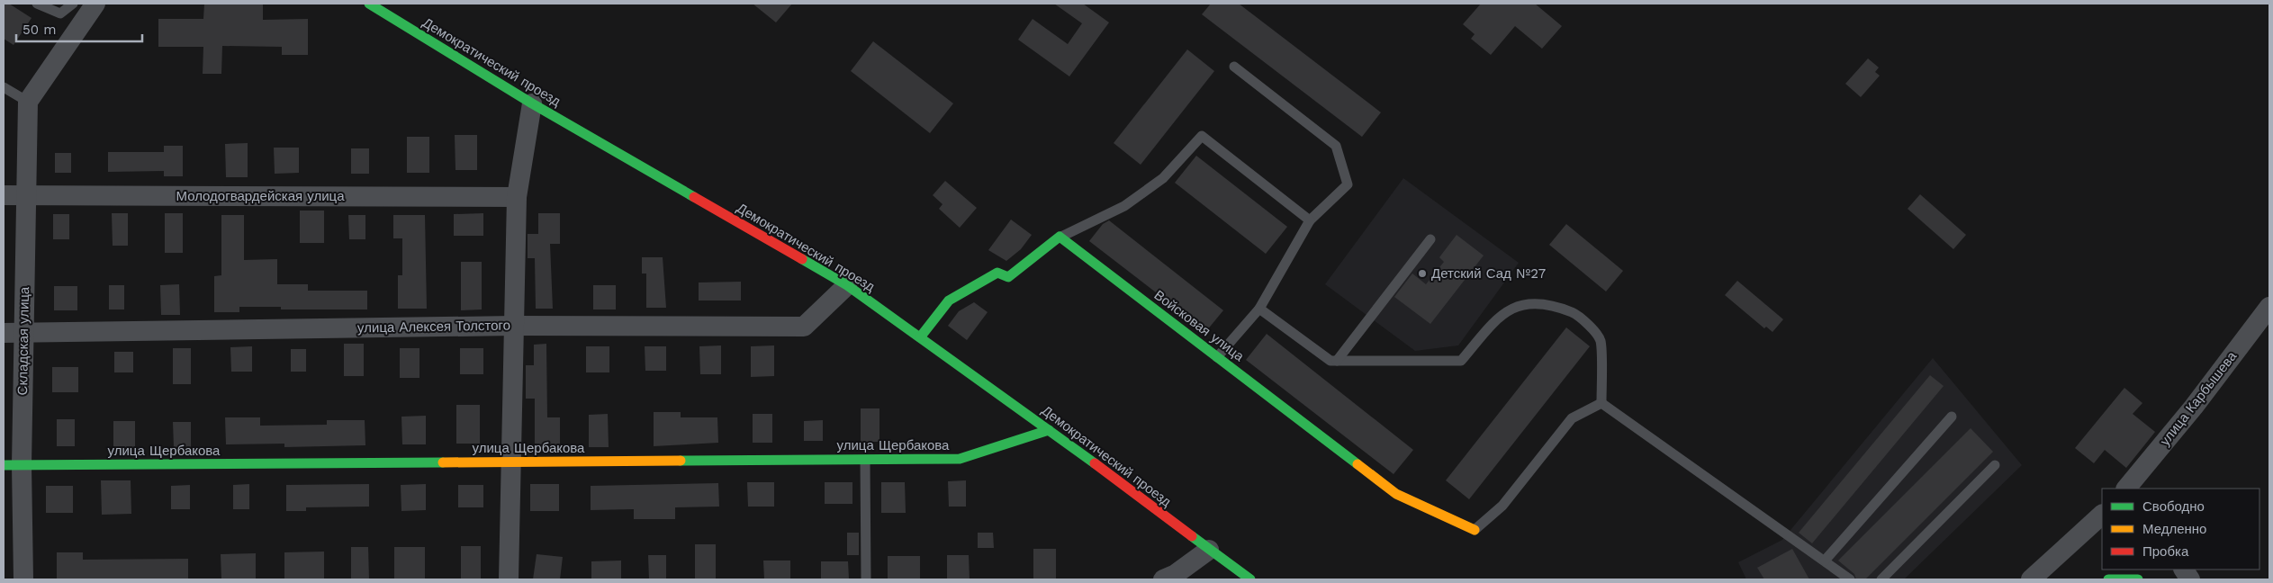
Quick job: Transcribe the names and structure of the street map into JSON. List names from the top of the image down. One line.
{"streets":{"street":["Демократический проезд","Молодогвардейская улица","Войсковая улица","улица Алексея Толстого","Складская улица","улица Карбышева","улица Щербакова"]},"crossings":[["Демократический проезд","улица Алексея Толстого"],["Демократический проезд","улица Щербакова"],["Молодогвардейская улица","Складская улица"],["улица Алексея Толстого","Складская улица"],["Складская улица","улица Щербакова"]],"places":["Детский Сад №27"],"legend":["Свободно","Медленно","Пробка"],"scale_bar":"50 m"}
